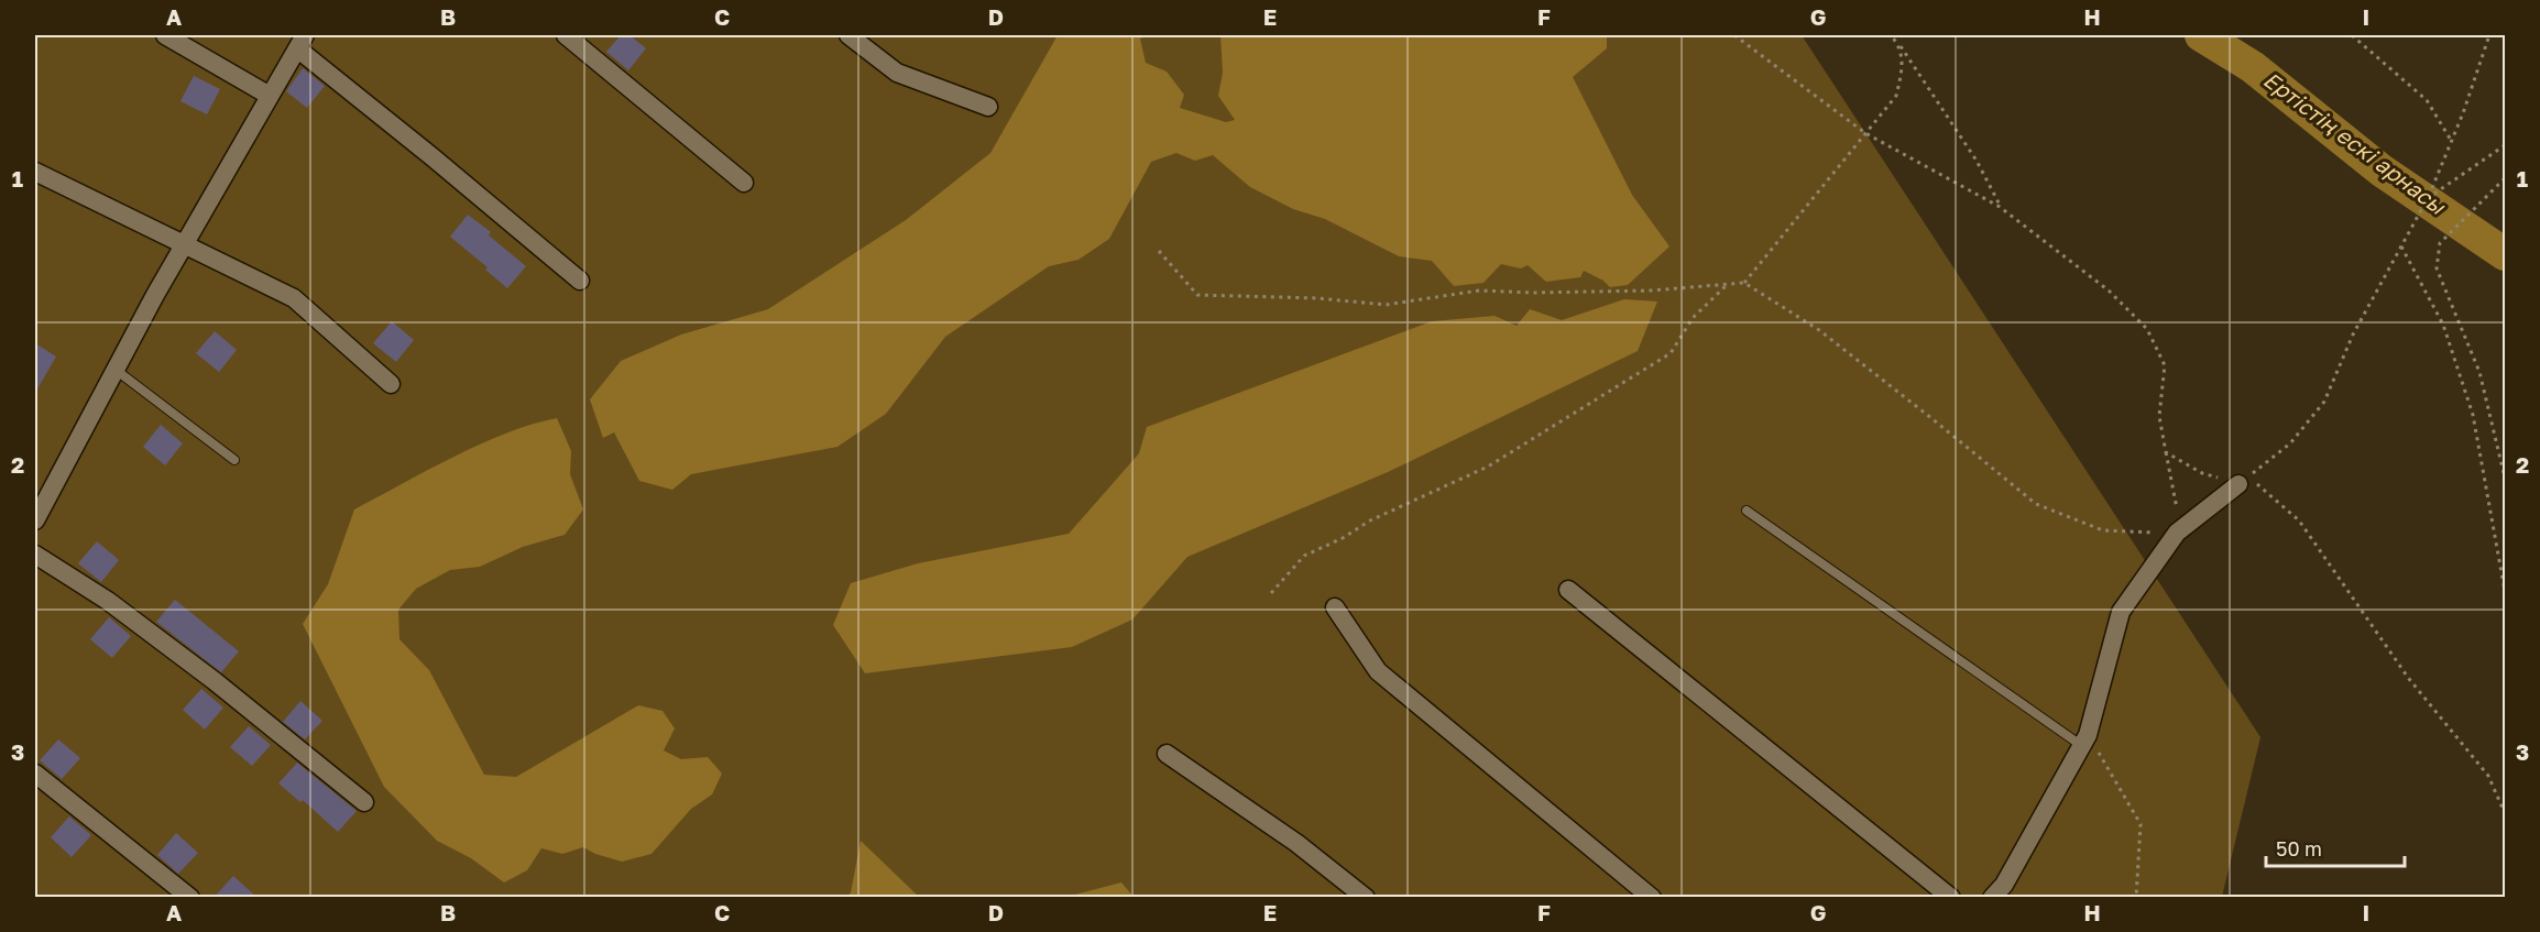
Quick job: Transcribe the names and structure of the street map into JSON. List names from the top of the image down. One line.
{"water":["Ертістің ескі арнасы"],"scale_bar":"50 m","grid":{"columns":["A","B","C","D","E","F","G","H","I"],"rows":["1","2","3"]}}
